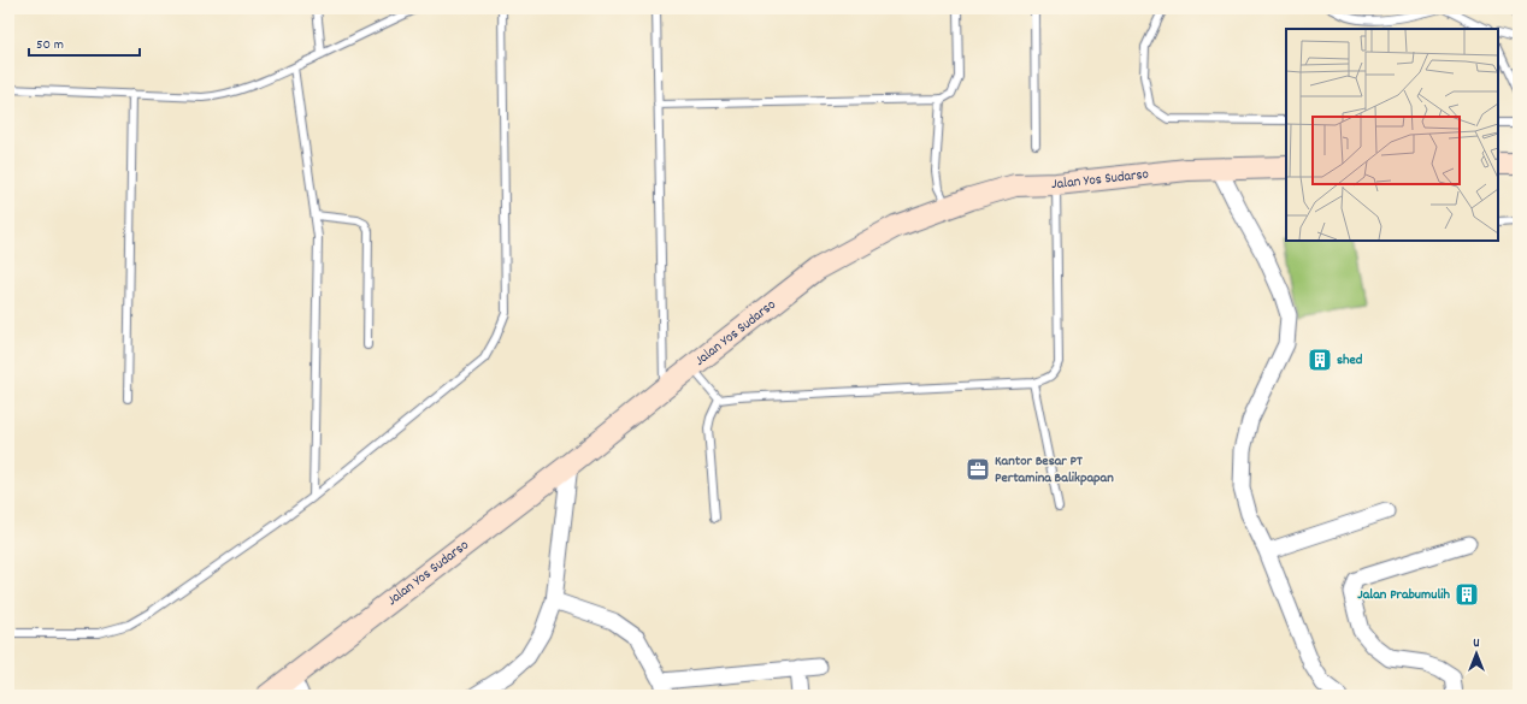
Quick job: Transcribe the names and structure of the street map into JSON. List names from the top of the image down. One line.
{"streets":{"main road":["Jalan Yos Sudarso"]},"places":{"building":["shed","Jalan Prabumulih"],"office":["Kantor Besar PT Pertamina Balikpapan"]},"scale_bar":"50 m","north":"top"}
